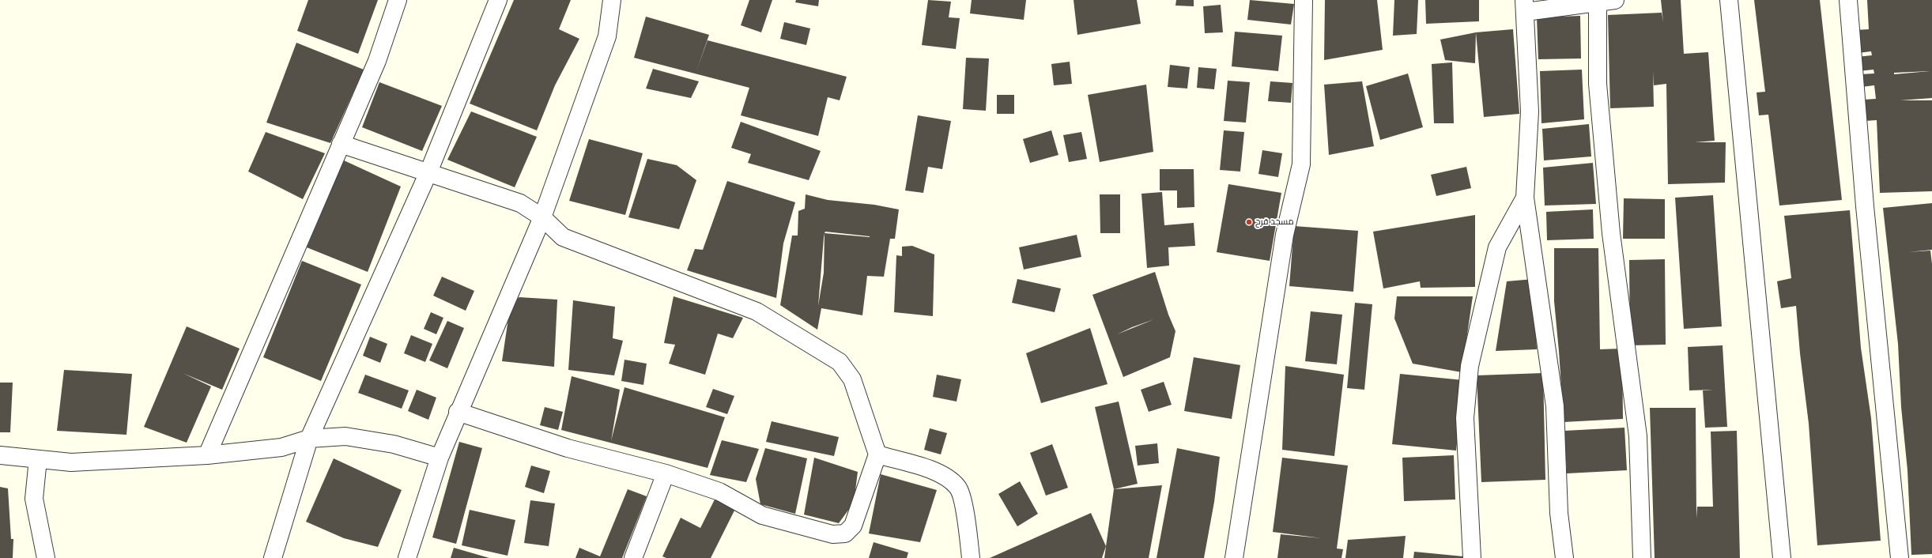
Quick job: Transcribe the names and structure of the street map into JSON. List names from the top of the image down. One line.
{"places":["مسجد فرح"]}
